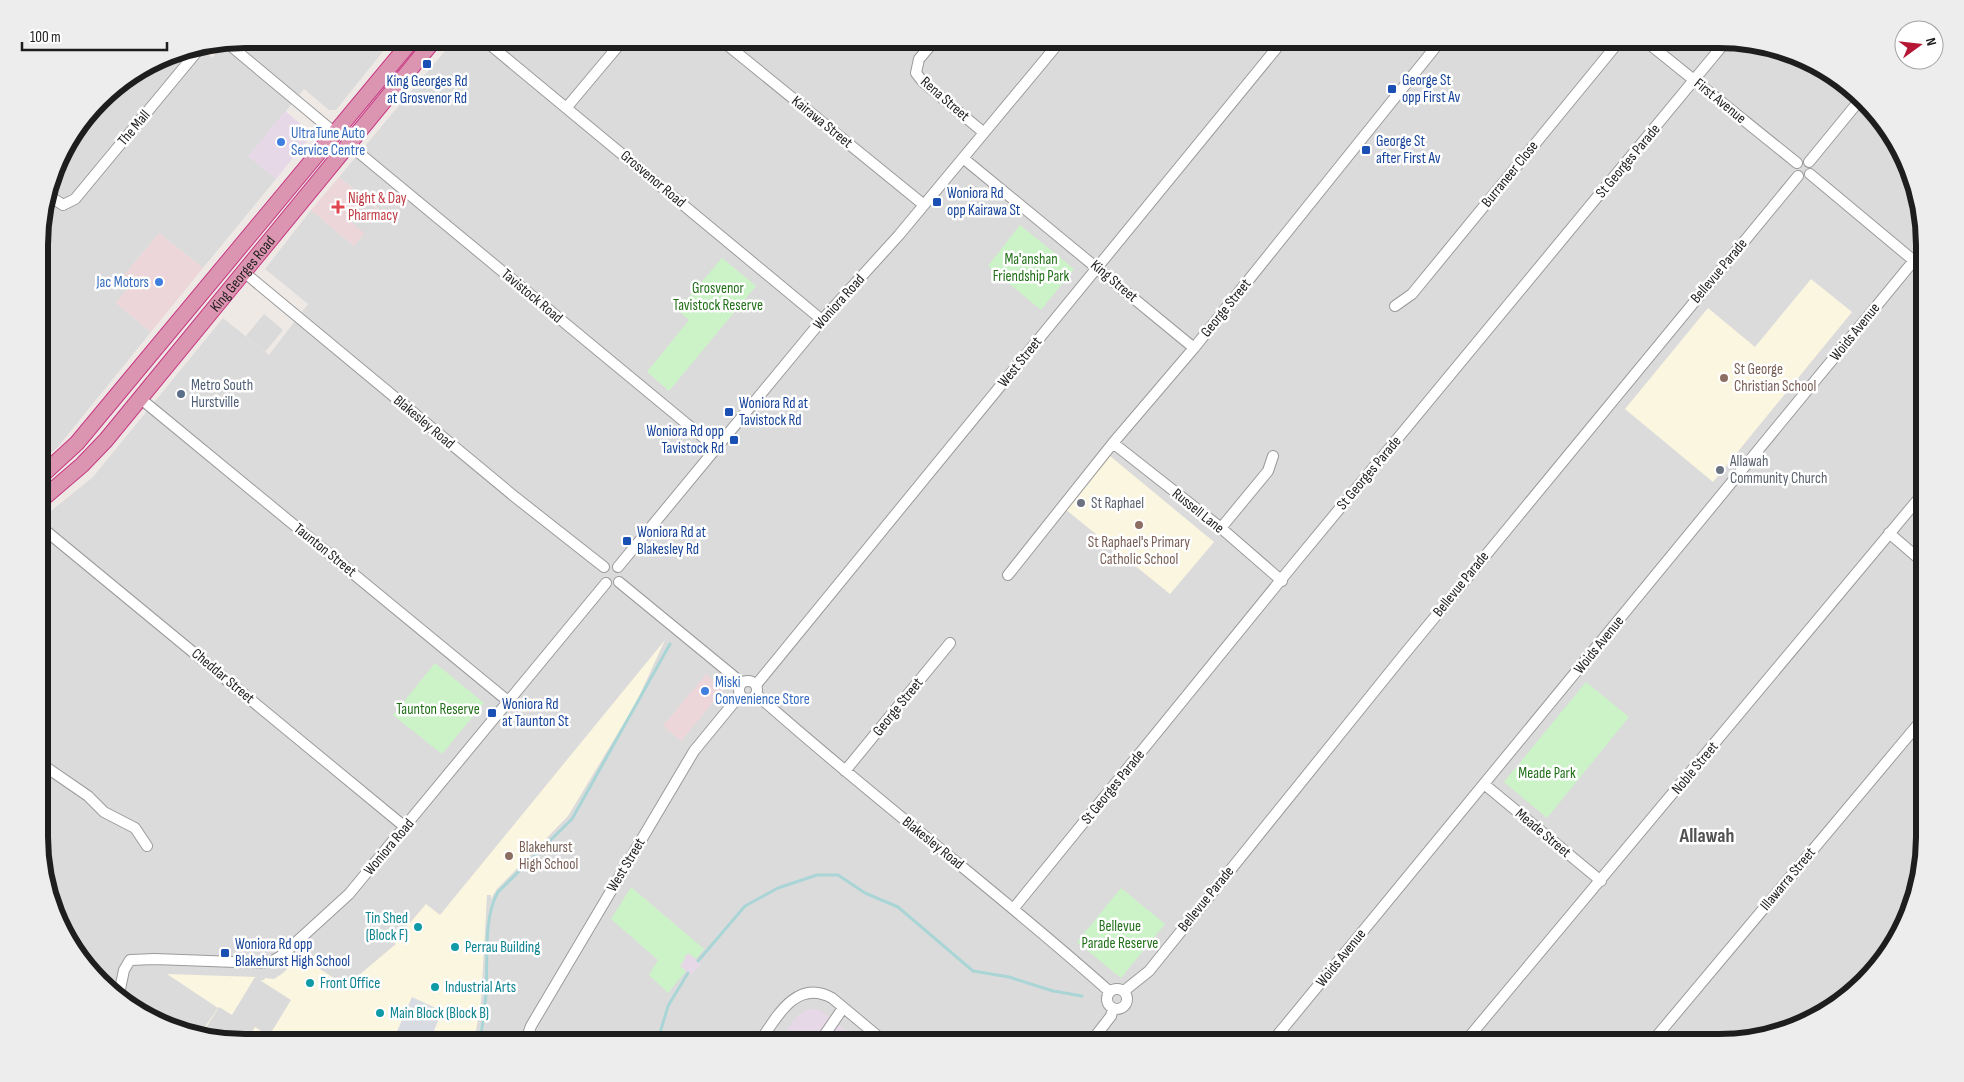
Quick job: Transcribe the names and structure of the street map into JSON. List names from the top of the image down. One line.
{"streets":{"highway":["King Georges Road"],"street":["Rena Street","First Avenue","Kairawa Street","The Mall","St Georges Parade","Burraneer Close","Grosvenor Road","Bellevue Parade","King Street","Tavistock Road","Woniora Road","George Street","Woids Avenue","West Street","Blakesley Road","Russell Lane","Taunton Street","Cheddar Street","Noble Street","Meade Street","Illawarra Street"]},"crossings":[["Rena Street","Woniora Road"],["First Avenue","St Georges Parade"],["First Avenue","Bellevue Parade"],["Kairawa Street","Woniora Road"],["St Georges Parade","Blakesley Road"],["St Georges Parade","Russell Lane"],["Grosvenor Road","Woniora Road"],["Bellevue Parade","Blakesley Road"],["King Georges Road","Tavistock Road"],["King Georges Road","Blakesley Road"],["King Georges Road","Taunton Street"],["King Street","Woniora Road"],["King Street","George Street"],["King Street","West Street"],["Tavistock Road","Woniora Road"],["Woniora Road","Blakesley Road"],["Woniora Road","Taunton Street"],["Woniora Road","Cheddar Street"],["George Street","Blakesley Road"],["George Street","Russell Lane"],["Woids Avenue","Meade Street"],["West Street","Blakesley Road"],["Noble Street","Meade Street"]],"districts":["Allawah"],"parks":["Ma'anshan Friendship Park","Grosvenor Tavistock Reserve","Taunton Reserve","Meade Park","Bellevue Parade Reserve"],"places":{"transit":["King Georges Rd at Grosvenor Rd","George St opp First Av","George St after First Av","Woniora Rd opp Kairawa St","Woniora Rd at Tavistock Rd","Woniora Rd opp Tavistock Rd","Woniora Rd at Blakesley Rd","Woniora Rd at Taunton St","Woniora Rd opp Blakehurst High School"],"other":["UltraTune Auto Service Centre","Jac Motors","St George Christian School","Metro South Hurstville","Allawah Community Church","St Raphael","St Raphael's Primary Catholic School","Miski Convenience Store","Blakehurst High School","Tin Shed (Block F)","Perrau Building","Front Office","Industrial Arts","Main Block (Block B)"],"health":["Night & Day Pharmacy"]},"scale_bar":"100 m","north":"right"}
